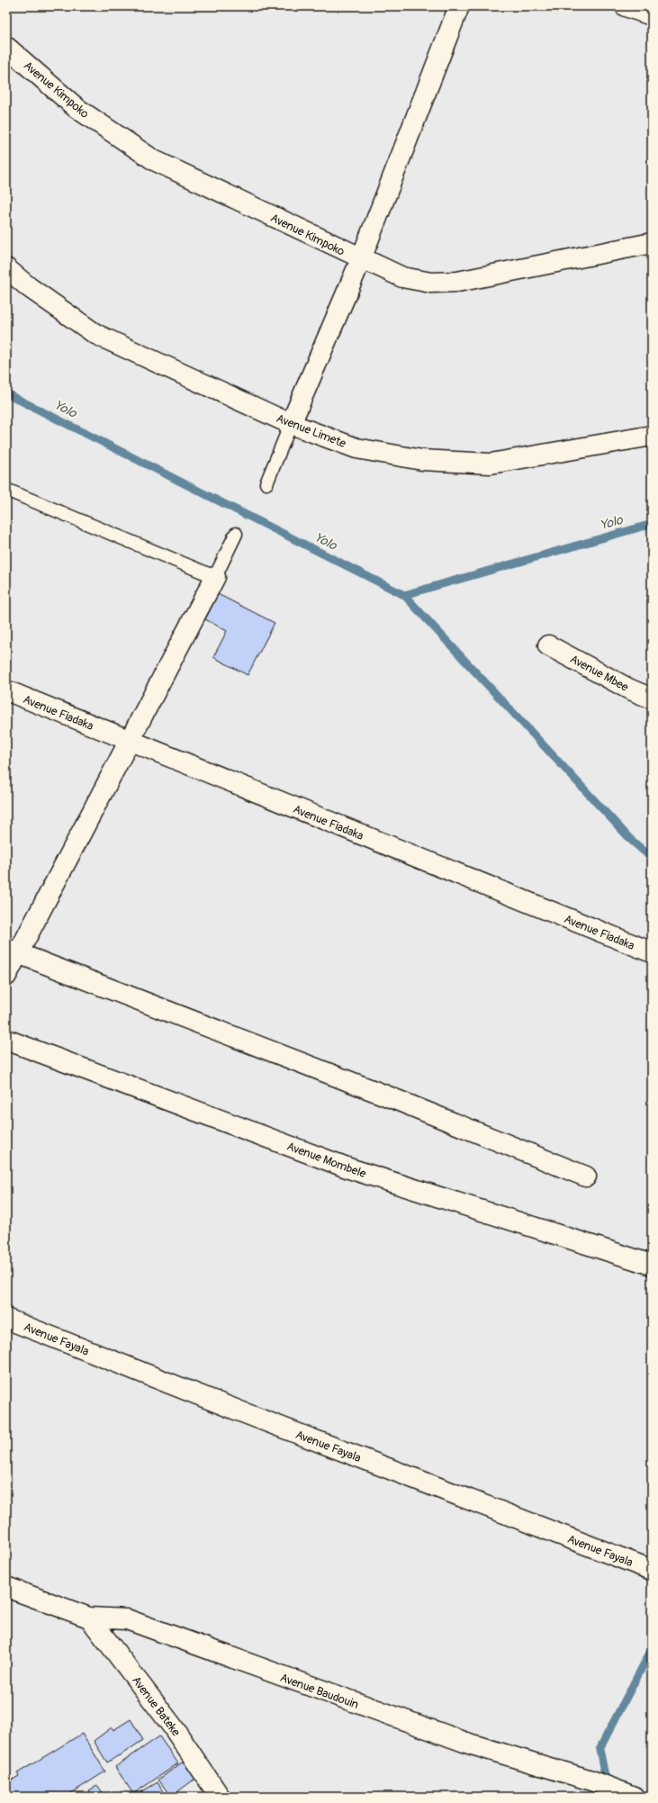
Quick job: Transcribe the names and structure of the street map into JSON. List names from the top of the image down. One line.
{"streets":{"street":["Avenue Kimpoko","Avenue Limete","Avenue Mbee","Avenue Fiadaka","Avenue Mombele","Avenue Fayala","Avenue Baudouin","Avenue Bateke"]},"crossings":[["Avenue Baudouin","Avenue Bateke"]],"water":["Yolo"]}
